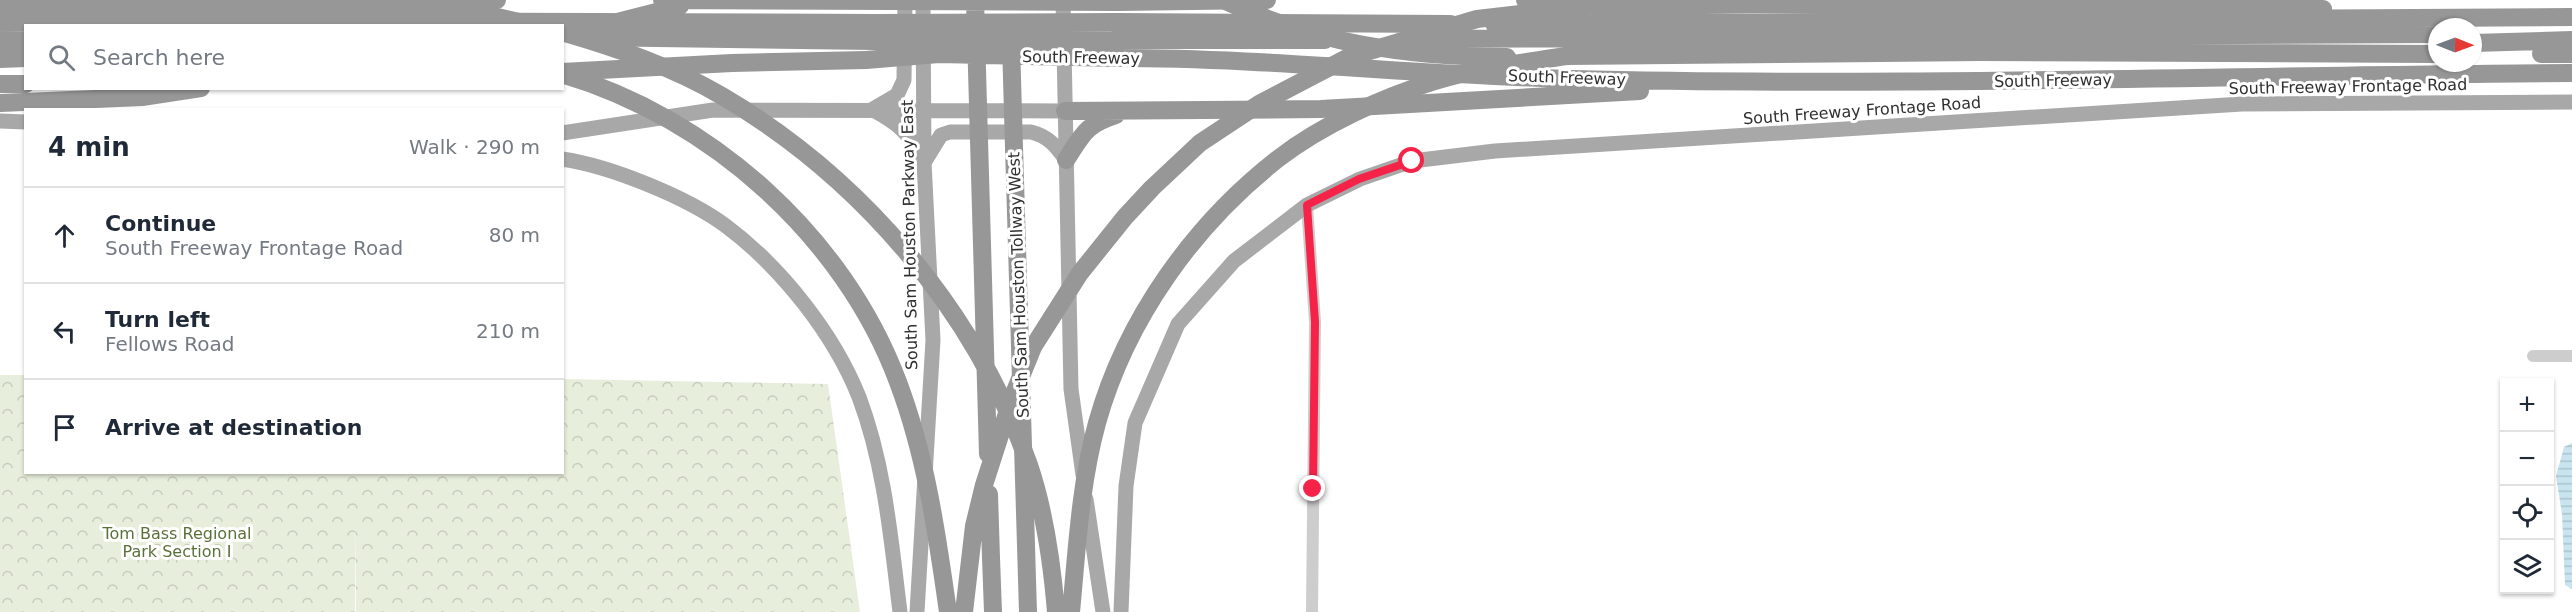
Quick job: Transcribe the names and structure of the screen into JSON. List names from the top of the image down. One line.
{"streets":{"highway":["South Freeway","South Sam Houston Tollway West"],"main road":["South Freeway Frontage Road","South Sam Houston Parkway East"]},"parks":["Tom Bass Regional Park Section I"],"north":"right","page":{"search":"Search here","heading":["4 min","Walk · 290 m"],"list":[["Continue","South Freeway Frontage Road","80 m"],["Turn left","Fellows Road","210 m"],"Arrive at destination"],"map_buttons":["+","−"]}}
